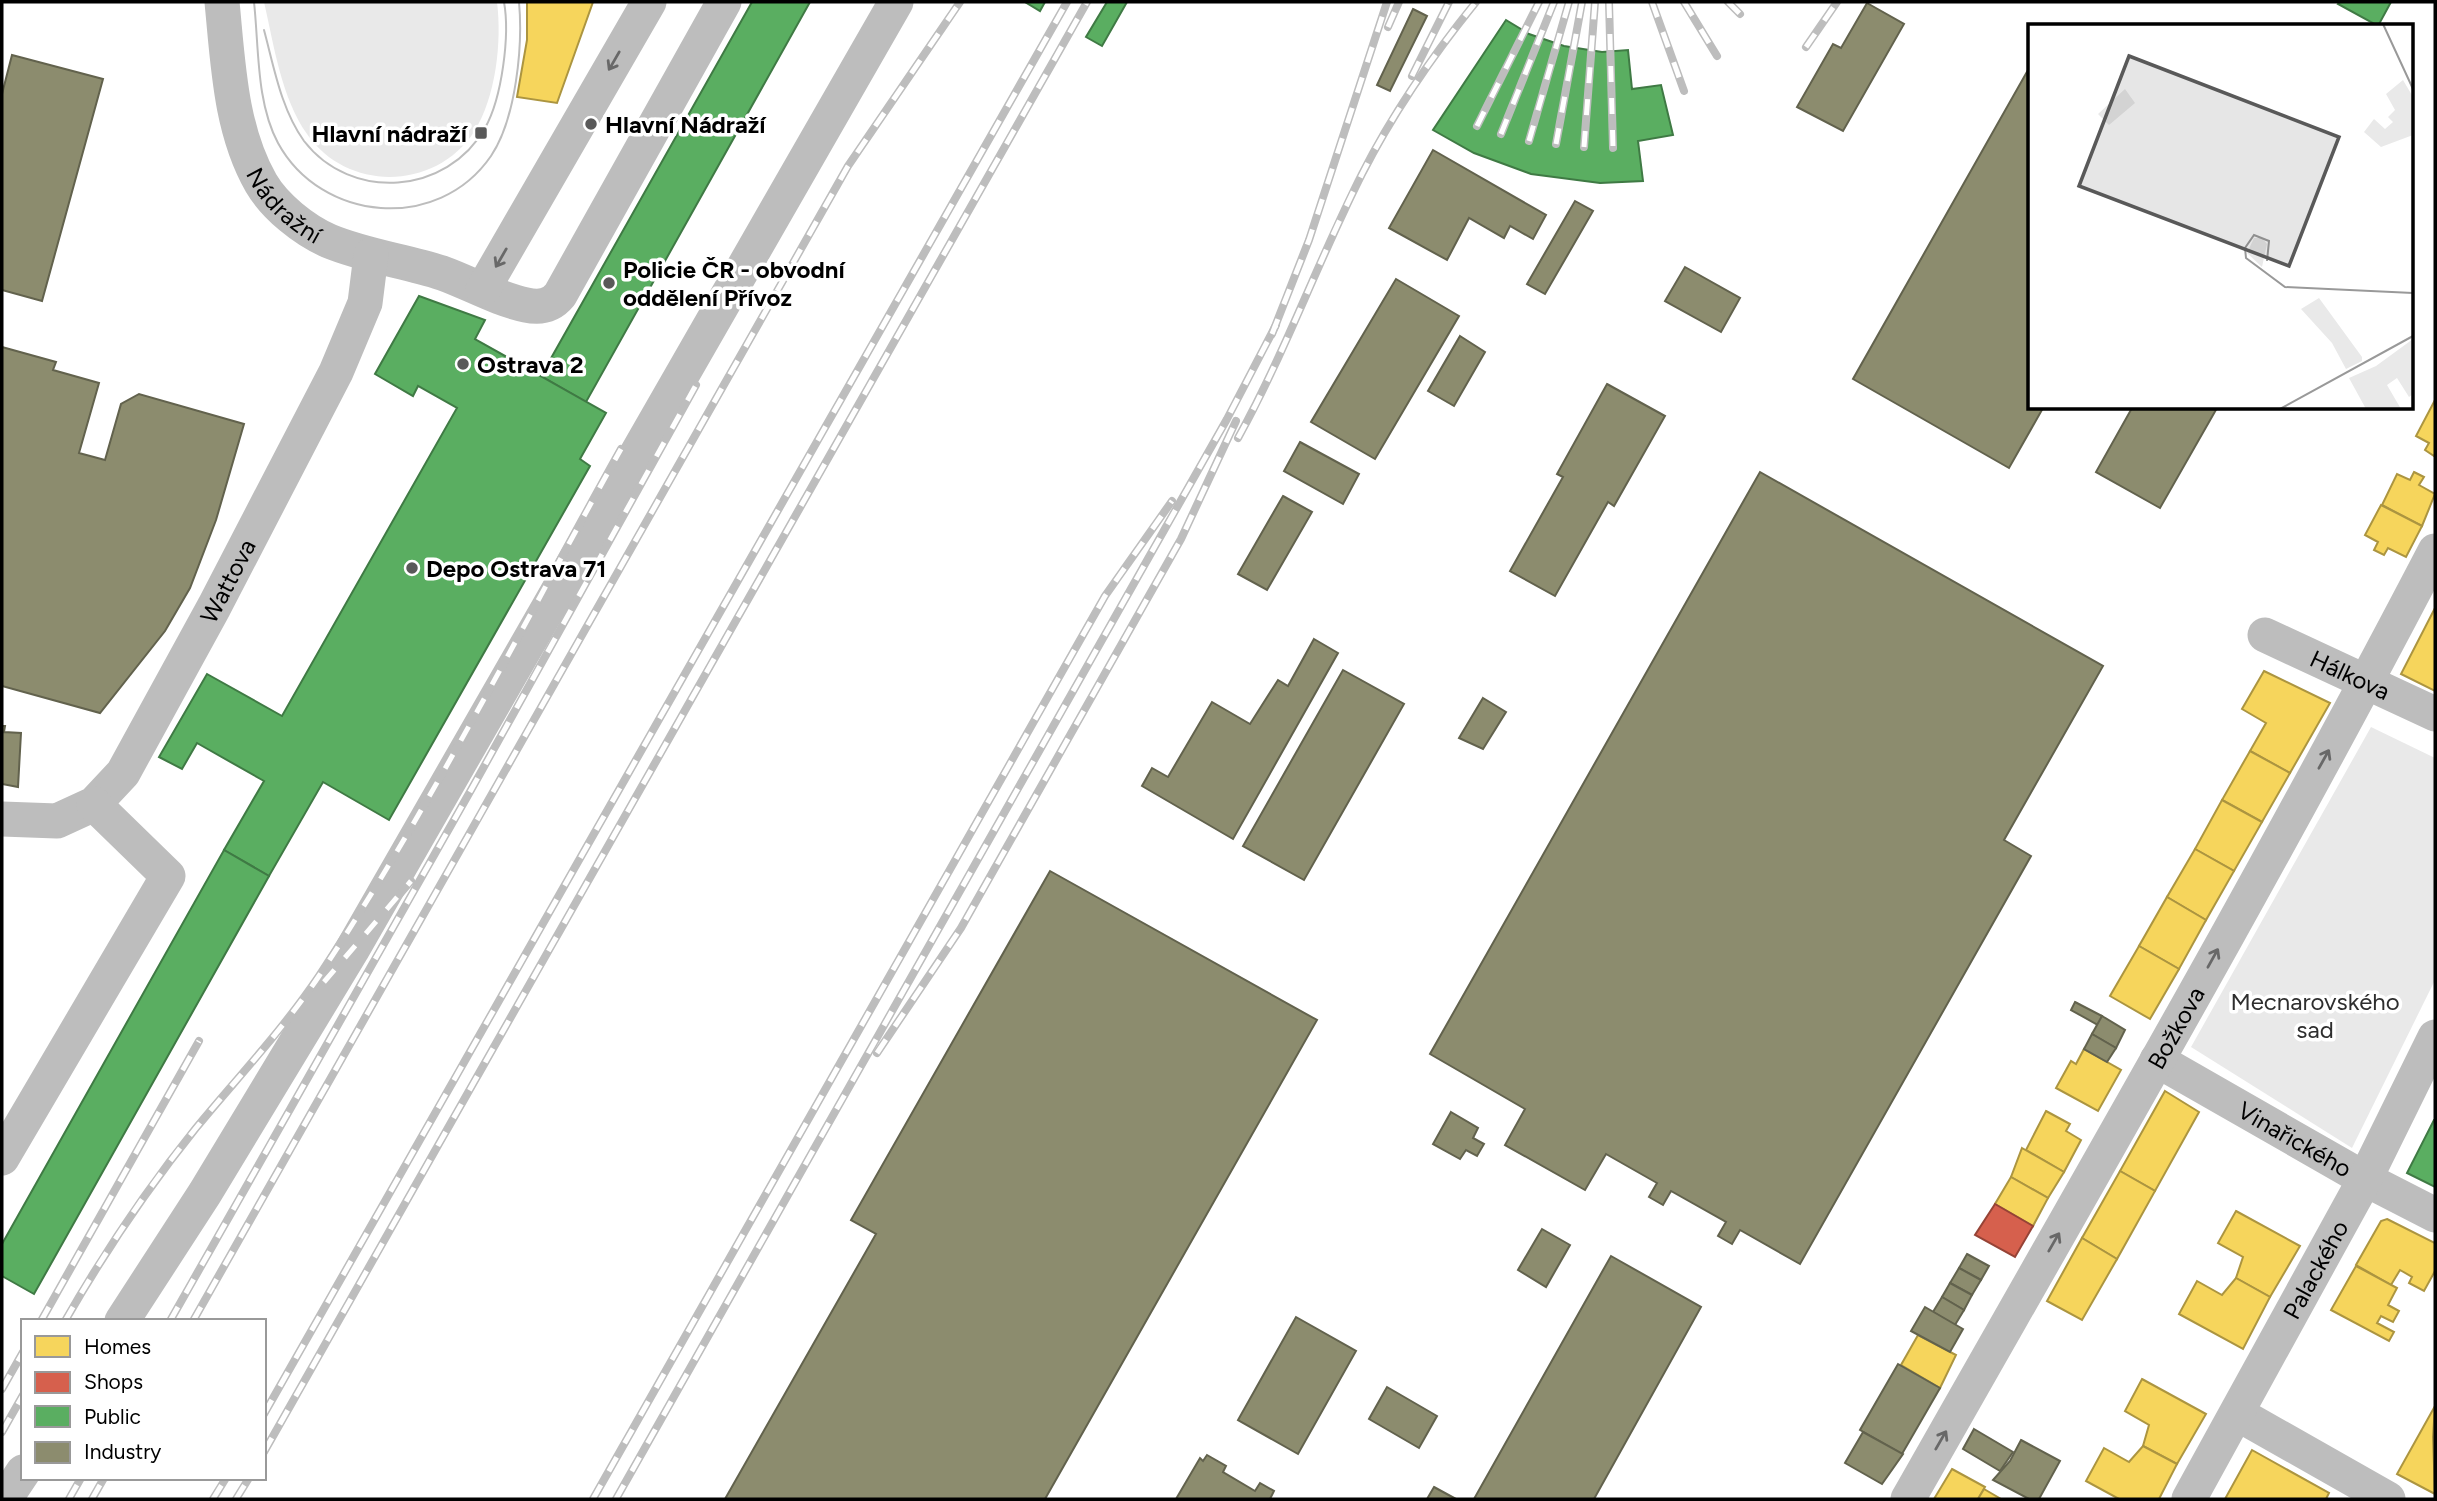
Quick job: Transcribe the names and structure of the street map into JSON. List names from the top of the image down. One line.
{"streets":{"street":["Nádražní","Wattova","Hálkova","Božkova","Vinařického","Palackého"]},"crossings":[["Nádražní","Wattova"],["Hálkova","Božkova"],["Božkova","Vinařického"],["Vinařického","Palackého"]],"one_way":["Božkova"],"parks":["Mecnarovského sad"],"places":{"other":["Hlavní Nádraží","Policie ČR - obvodní oddělení Přívoz","Ostrava 2","Depo Ostrava 71"],"transit":["Hlavní nádraží"]},"legend":["Homes","Shops","Public","Industry"]}
